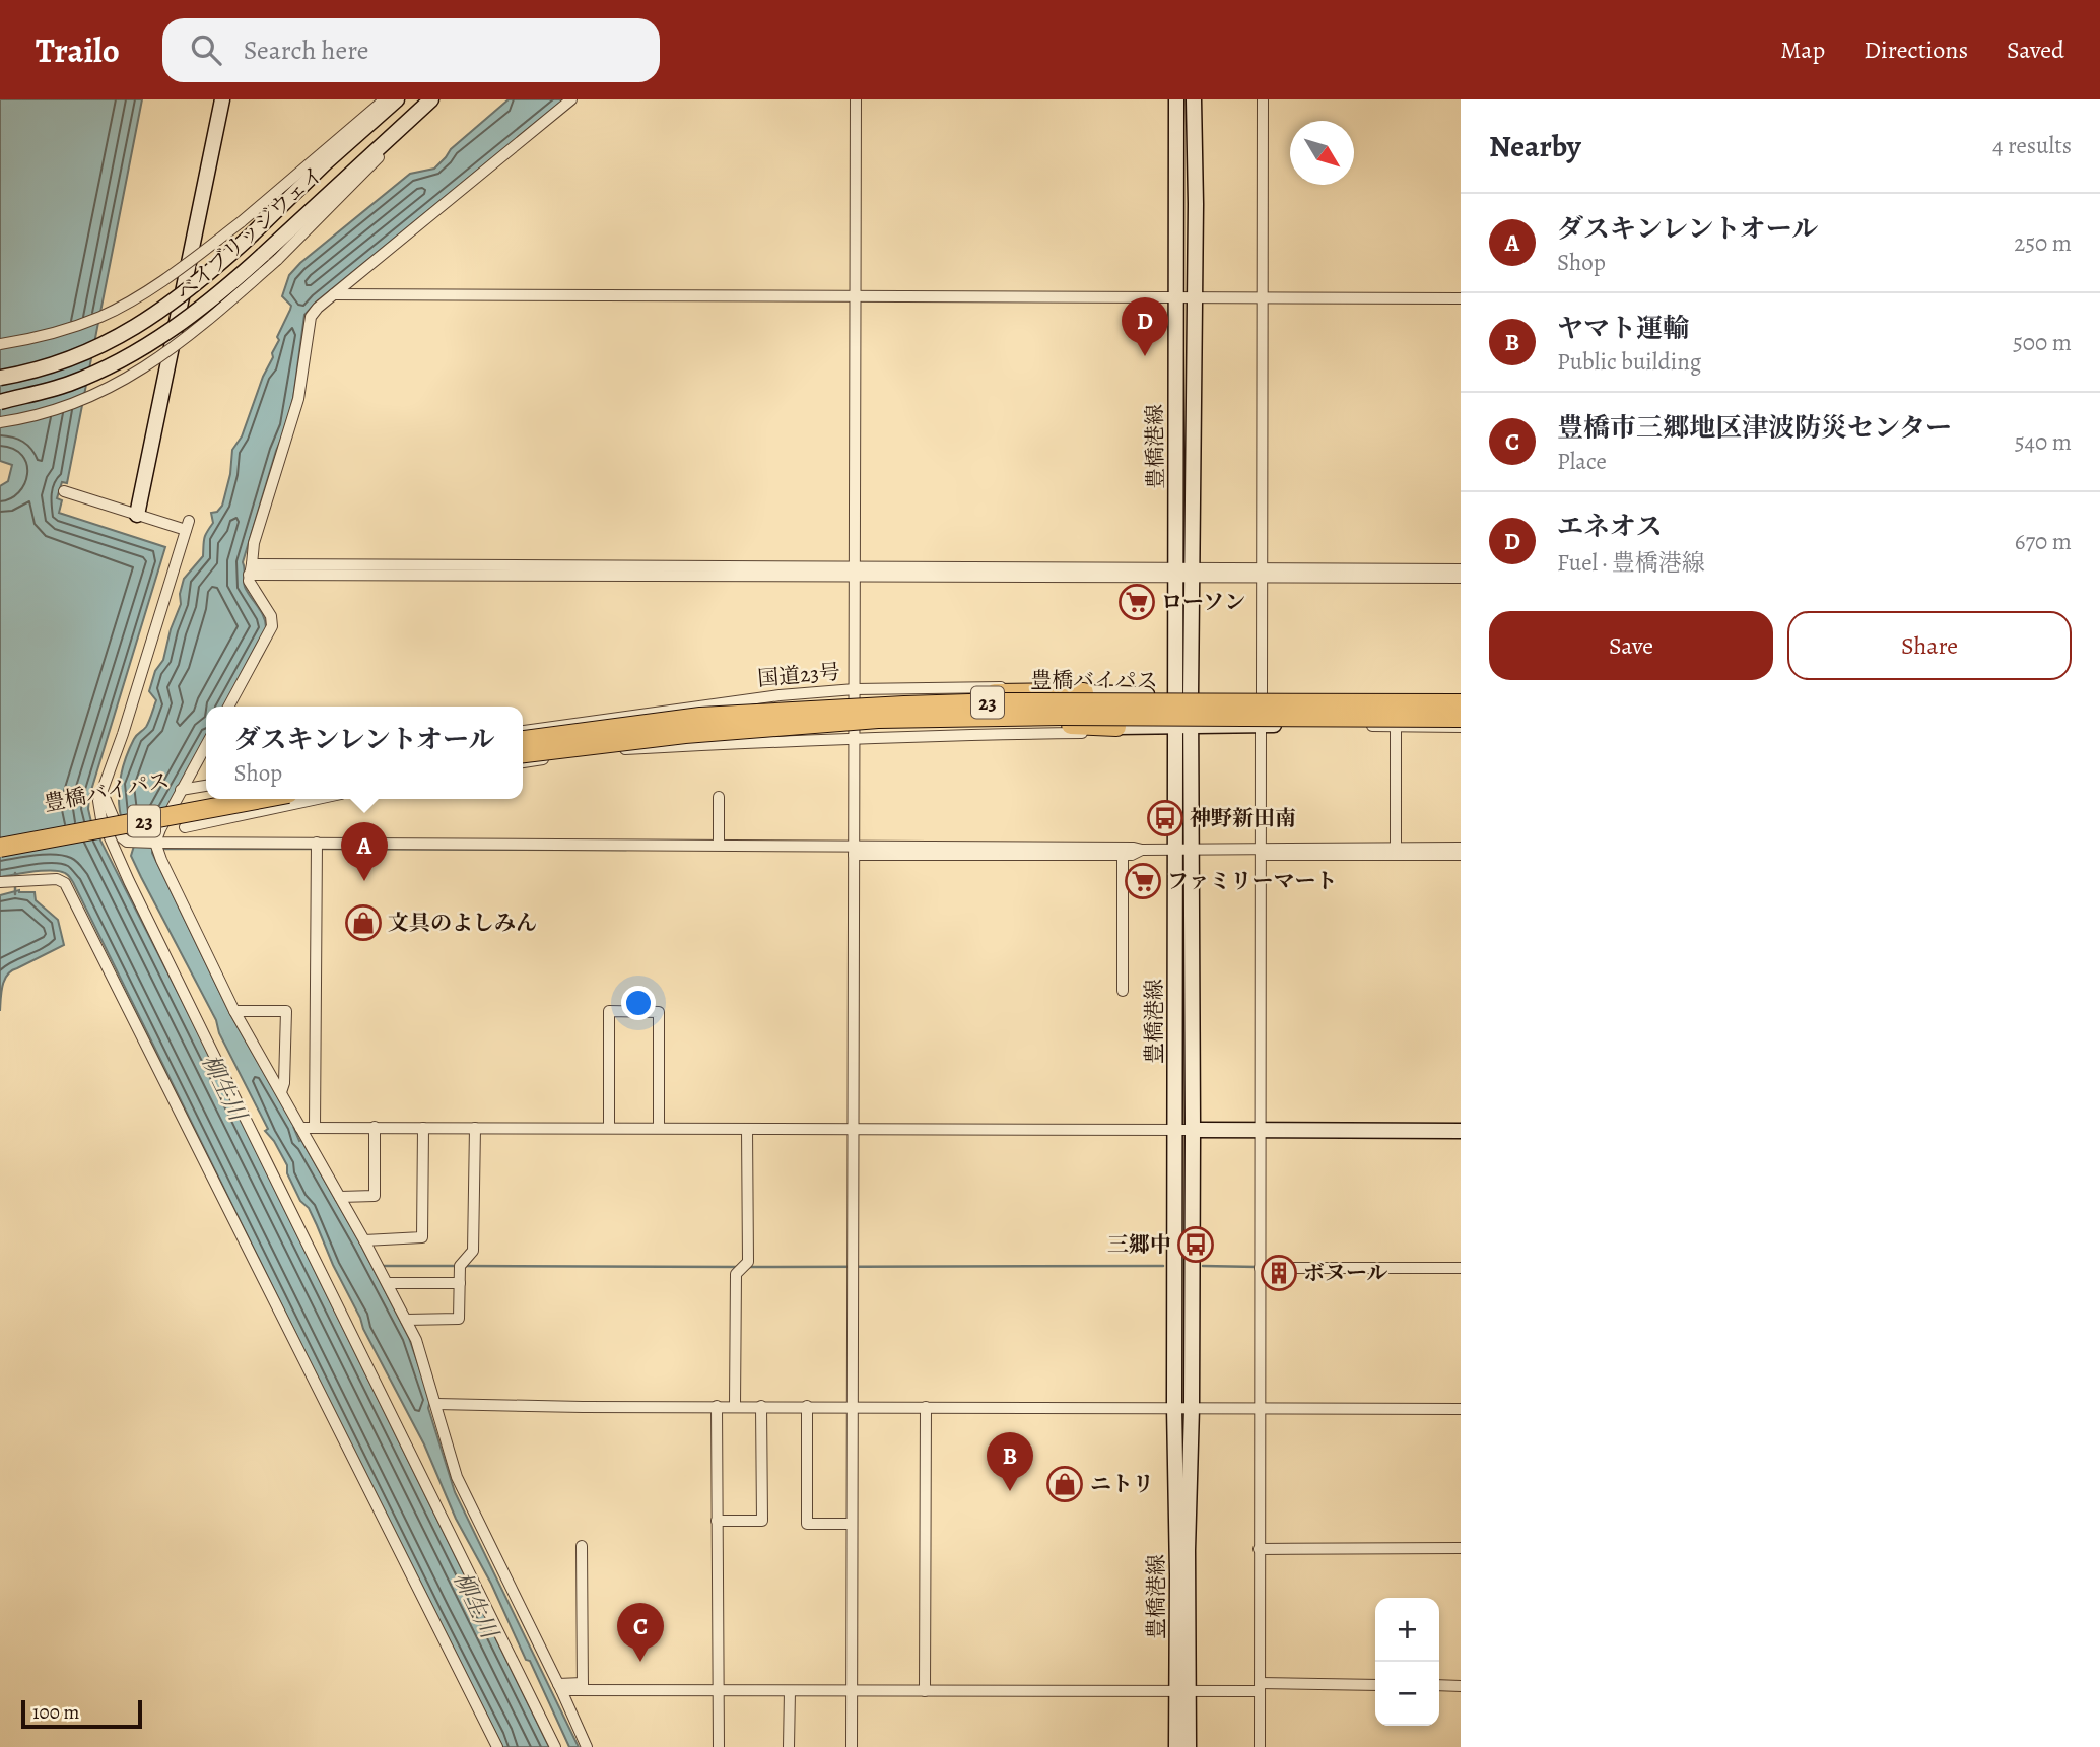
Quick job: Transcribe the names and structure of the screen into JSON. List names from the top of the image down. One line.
{"streets":{"highway":["豊橋バイパス","23"],"main road":["ベイブリッジウェイ","豊橋港線"],"street":["国道23号"]},"crossings":[["国道23号","23"],["豊橋バイパス","23"]],"water":["柳生川"],"places":{"supermarket":["ローソン","ファミリーマート"],"bus stop":["神野新田南","三郷中"],"shop":["文具のよしみん","ニトリ"],"building":["ボヌール"]},"scale_bar":"100 m","north":"bottom right","page":{"header":"Trailo","search":"Search here","nav":["Map","Directions","Saved"],"heading":["Nearby","4 results"],"list":[{"mark":"A","name":"ダスキンレントオール","note":"Shop","value":"250 m"},{"mark":"B","name":"ヤマト運輸","note":"Public building","value":"500 m"},{"mark":"C","name":"豊橋市三郷地区津波防災センター","note":"Place","value":"540 m"},{"mark":"D","name":"エネオス","note":"Fuel · 豊橋港線","value":"670 m"}],"pins":["D","A","B","C"],"buttons":["Save","Share"],"popup":["ダスキンレントオール","Shop"],"map_buttons":["+","−"],"scale":"100 m"}}
